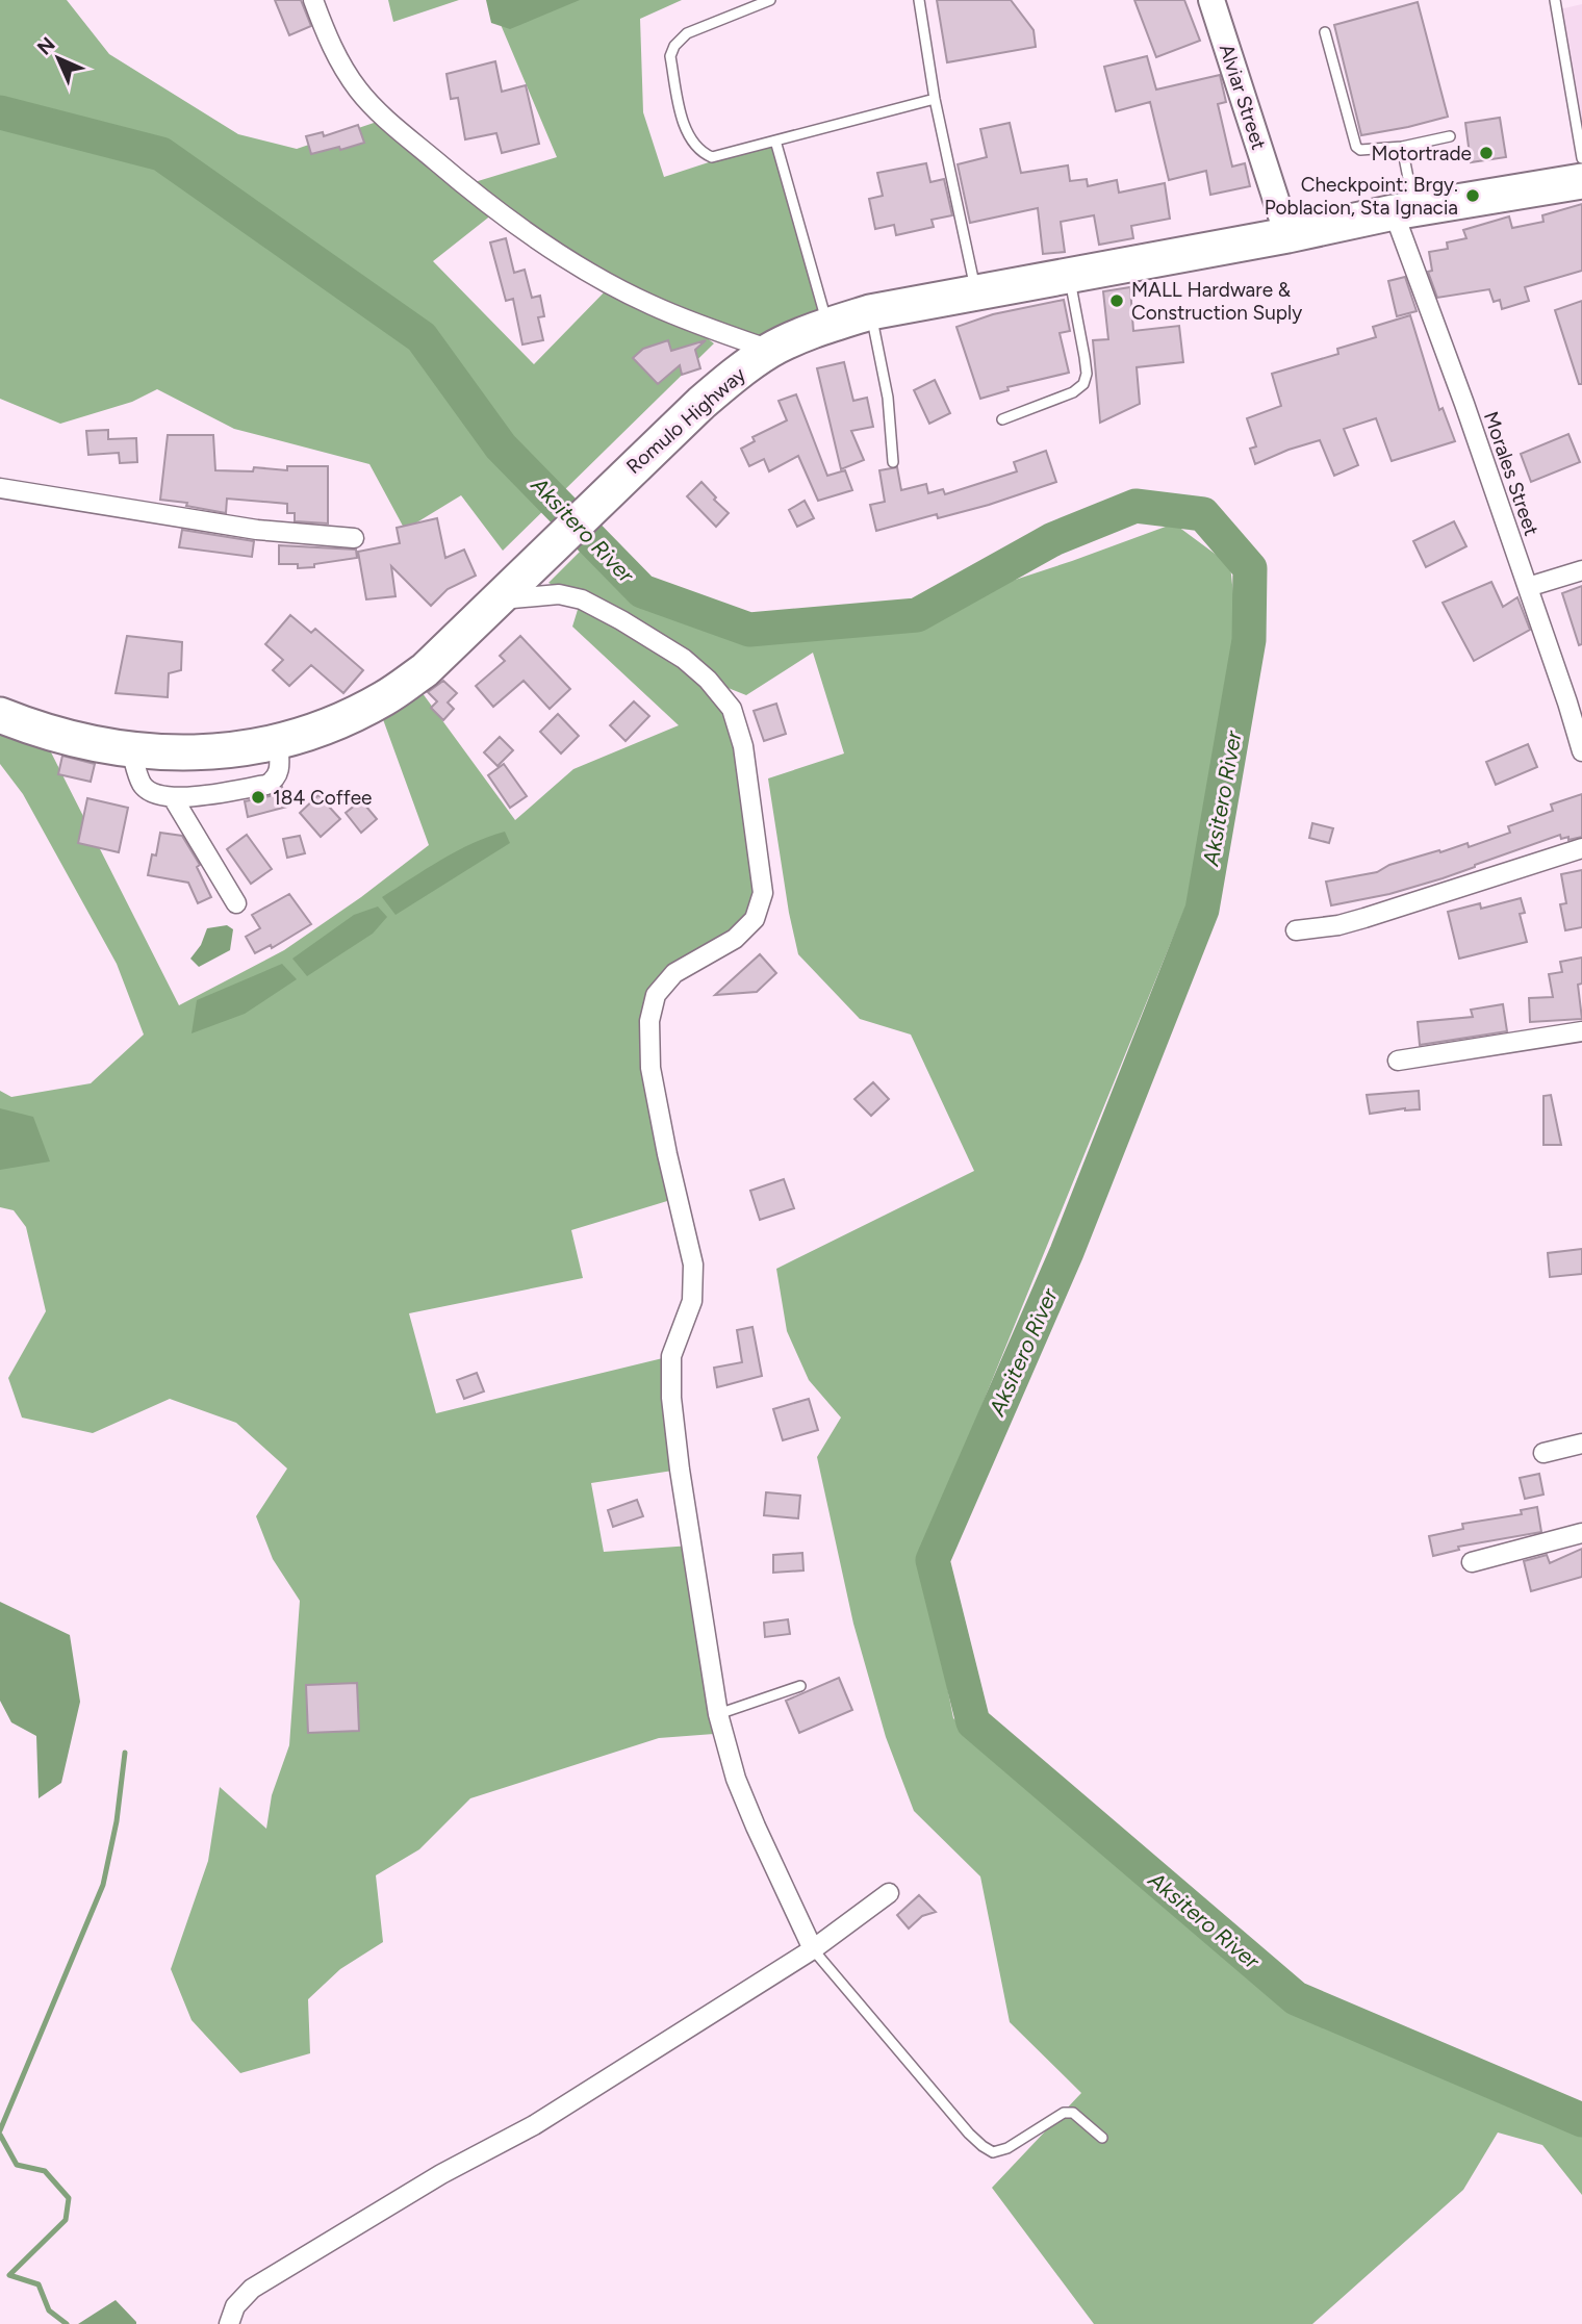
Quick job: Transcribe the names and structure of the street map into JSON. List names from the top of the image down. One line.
{"streets":{"highway":["Romulo Highway"],"street":["Alviar Street","Morales Street"]},"crossings":[["Alviar Street","Romulo Highway"],["Romulo Highway","Morales Street"]],"water":["Aksitero River"],"places":["Motortrade","Checkpoint: Brgy. Poblacion, Sta Ignacia","MALL Hardware & Construction Suply","184 Coffee"],"north":"top left"}
